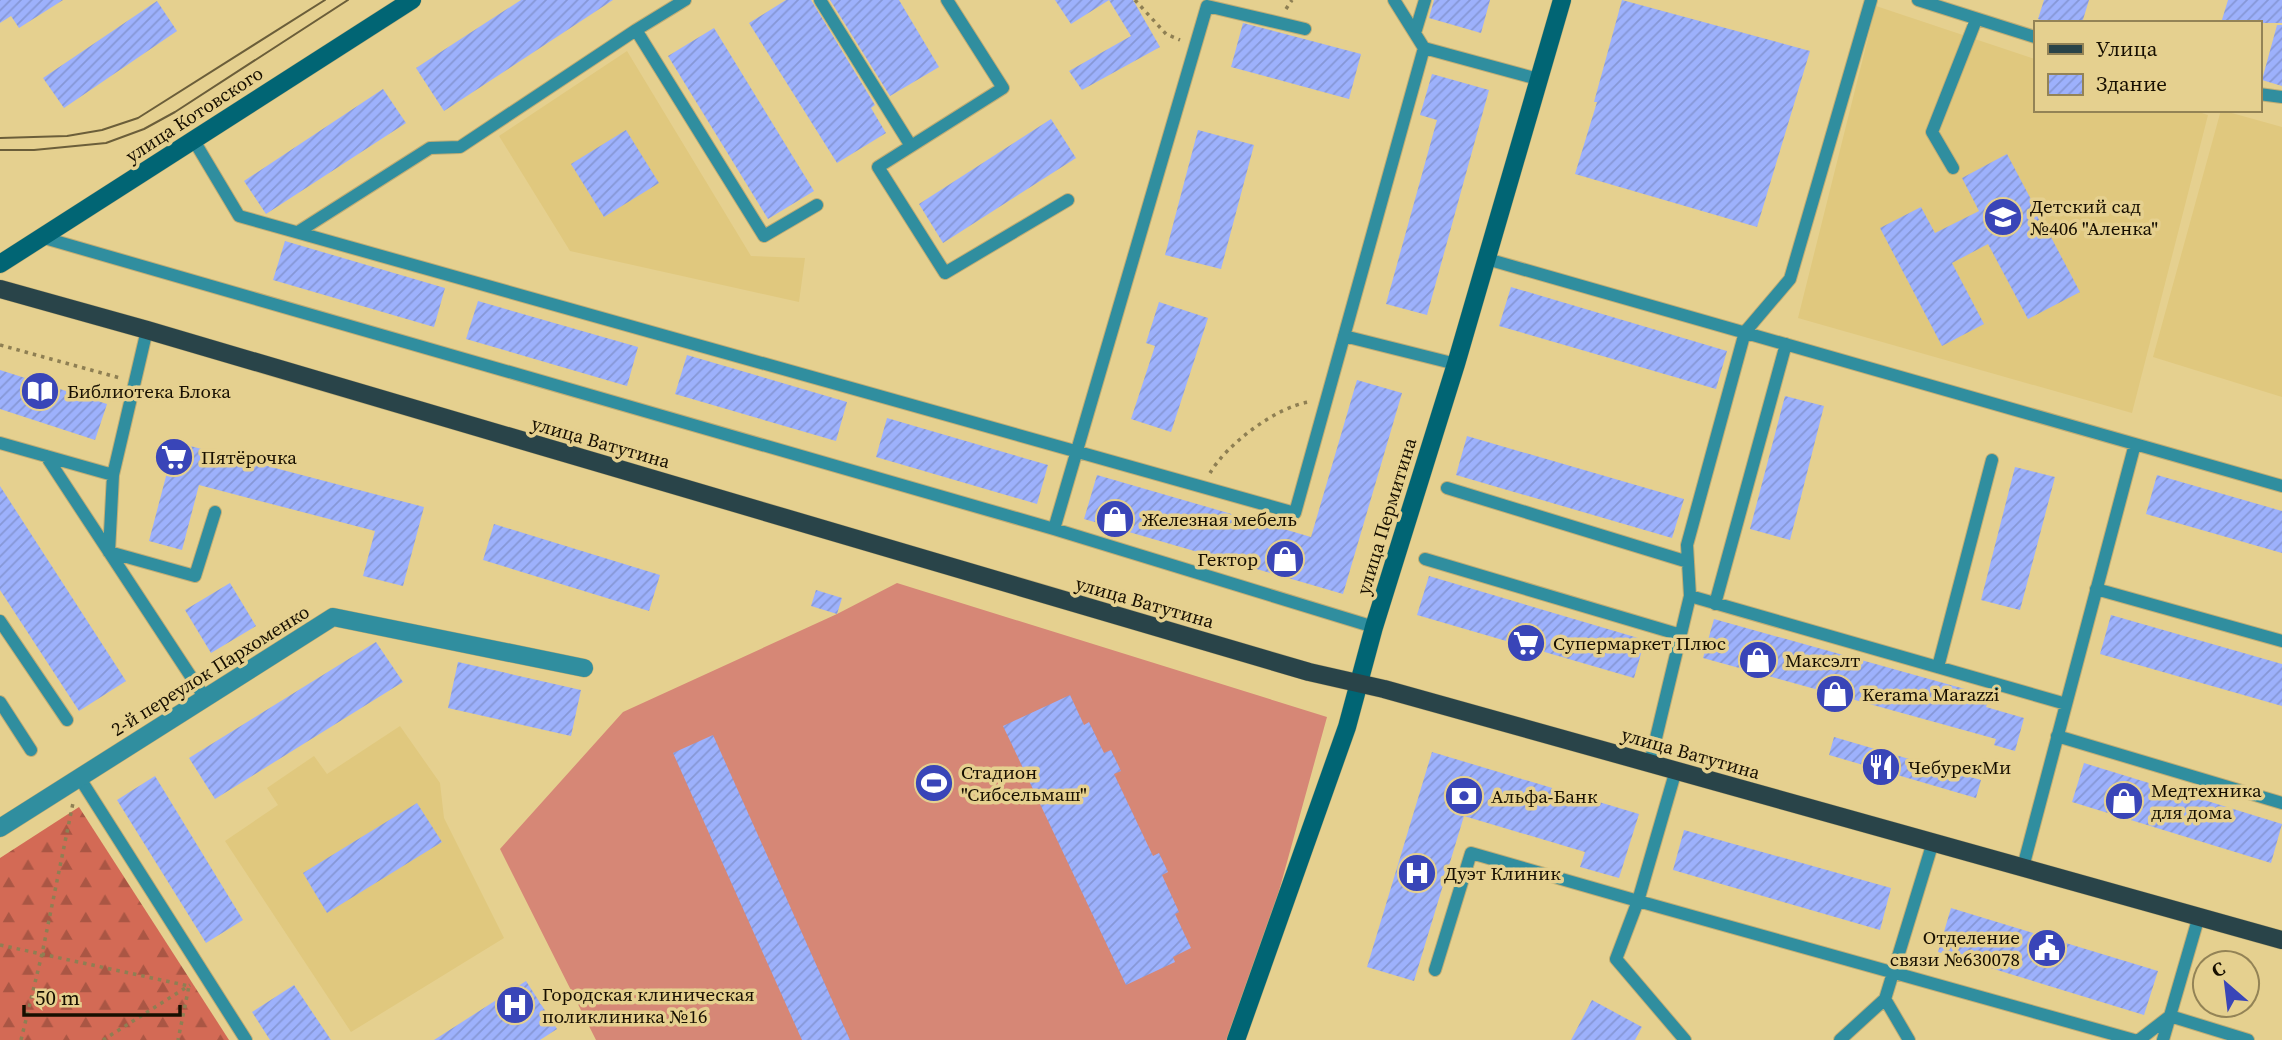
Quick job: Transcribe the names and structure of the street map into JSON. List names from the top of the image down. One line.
{"streets":{"main road":["улица Ватутина"],"street":["улица Котовского","улица Пермитина","2-й переулок Пархоменко"]},"crossings":[["улица Ватутина","улица Пермитина"]],"places":{"school or university":["Детский сад №406 \"Аленка\""],"library":["Библиотека Блока"],"supermarket":["Пятёрочка","Супермаркет Плюс"],"shop":["Железная мебель","Гектор","Максэлт","Kerama Marazzi","Медтехника для дома"],"restaurant":["ЧебурекМи"],"sports":["Стадион \"Сибсельмаш\""],"bank":["Альфа-Банк"],"hospital":["Дуэт Клиник","Городская клиническая поликлиника №16"],"public building":["Отделение связи №630078"]},"legend":["Улица","Здание"],"scale_bar":"50 m","north":"top left"}
